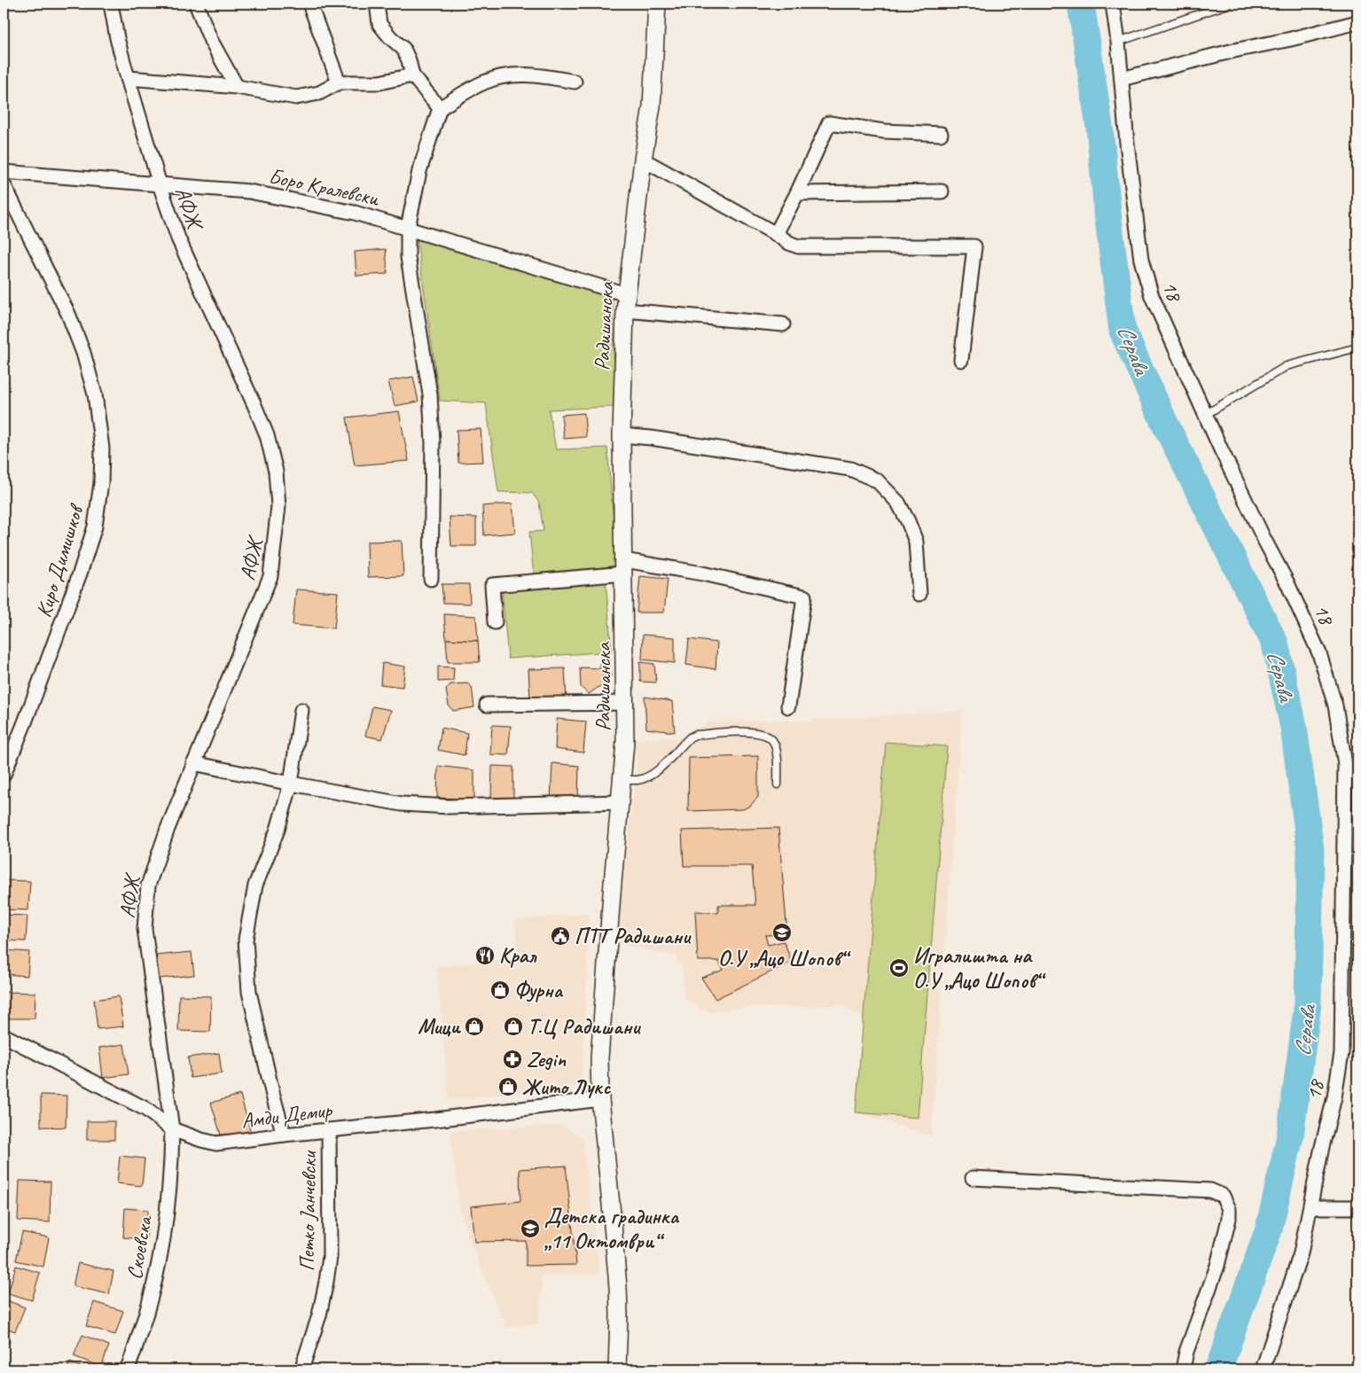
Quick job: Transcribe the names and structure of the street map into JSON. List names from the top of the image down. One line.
{"streets":{"street":["Боро Кралевски","АФЖ","18","Радишанска","Киро Димишков","Амди Демир","Петко Јанчевски","Скоевска"]},"crossings":[["Боро Кралевски","АФЖ"],["Боро Кралевски","Радишанска"],["АФЖ","Амди Демир"],["АФЖ","Скоевска"],["Радишанска","Амди Демир"],["Амди Демир","Петко Јанчевски"],["Амди Демир","Скоевска"]],"water":["Серава"],"places":{"school or university":["О.У „Ацо Шопов“","Детска градинка „11 Октомври“"],"public building":["ПТТ Радишани"],"restaurant":["Крал"],"sports":["Игралишта на О.У „Ацо Шопов“"],"shop":["Фурна","Мици","Т.Ц Радишани","Жито Лукс"],"pharmacy":["Zegin"]}}
